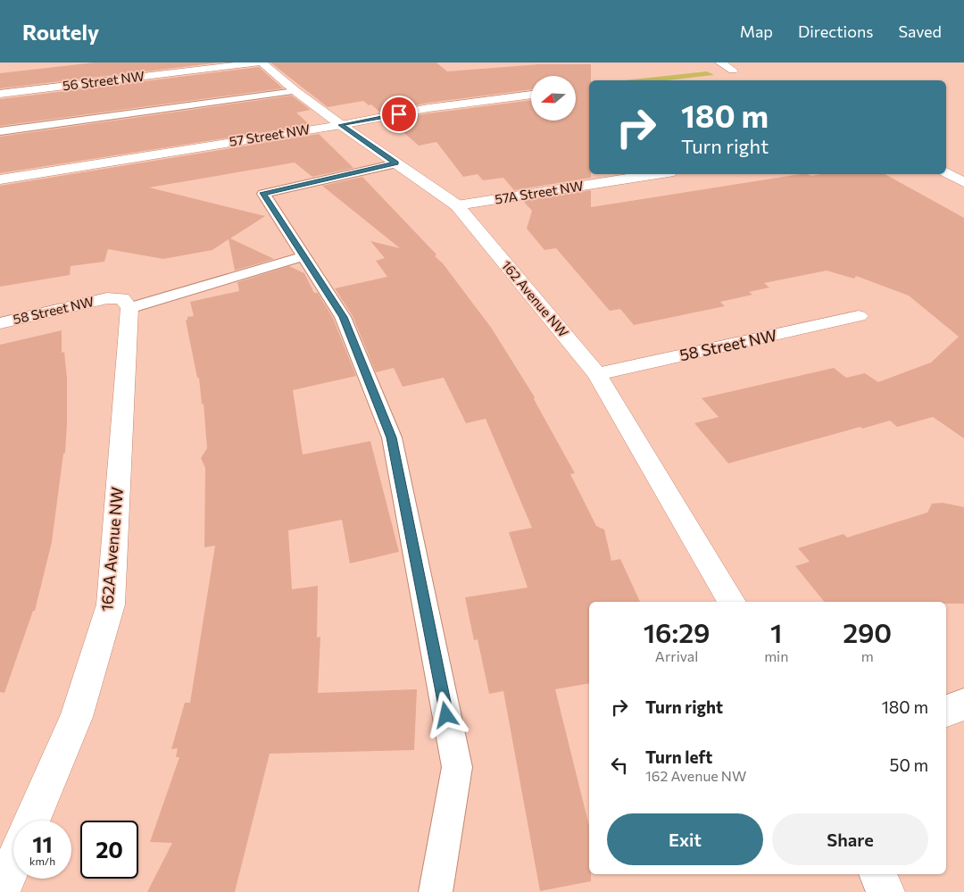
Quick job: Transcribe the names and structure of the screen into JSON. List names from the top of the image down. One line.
{"streets":{"street":["56 Street NW","57 Street NW","57A Street NW","162 Avenue NW","58 Street NW","162A Avenue NW"]},"crossings":[["56 Street NW","162 Avenue NW"],["57 Street NW","162 Avenue NW"],["57A Street NW","162 Avenue NW"],["162 Avenue NW","58 Street NW"],["58 Street NW","162A Avenue NW"]],"north":"left","page":{"header":"Routely","nav":["Map","Directions","Saved"],"turn":["180 m","Turn right"],"eta":["16:29","Arrival","1","min","290","m"],"list":[{"name":"Turn right","value":"180 m"},{"name":"Turn left","note":"162 Avenue NW","value":"50 m"}],"buttons":["Exit","Share"],"speed":"11 km/h","limit":"20"}}
